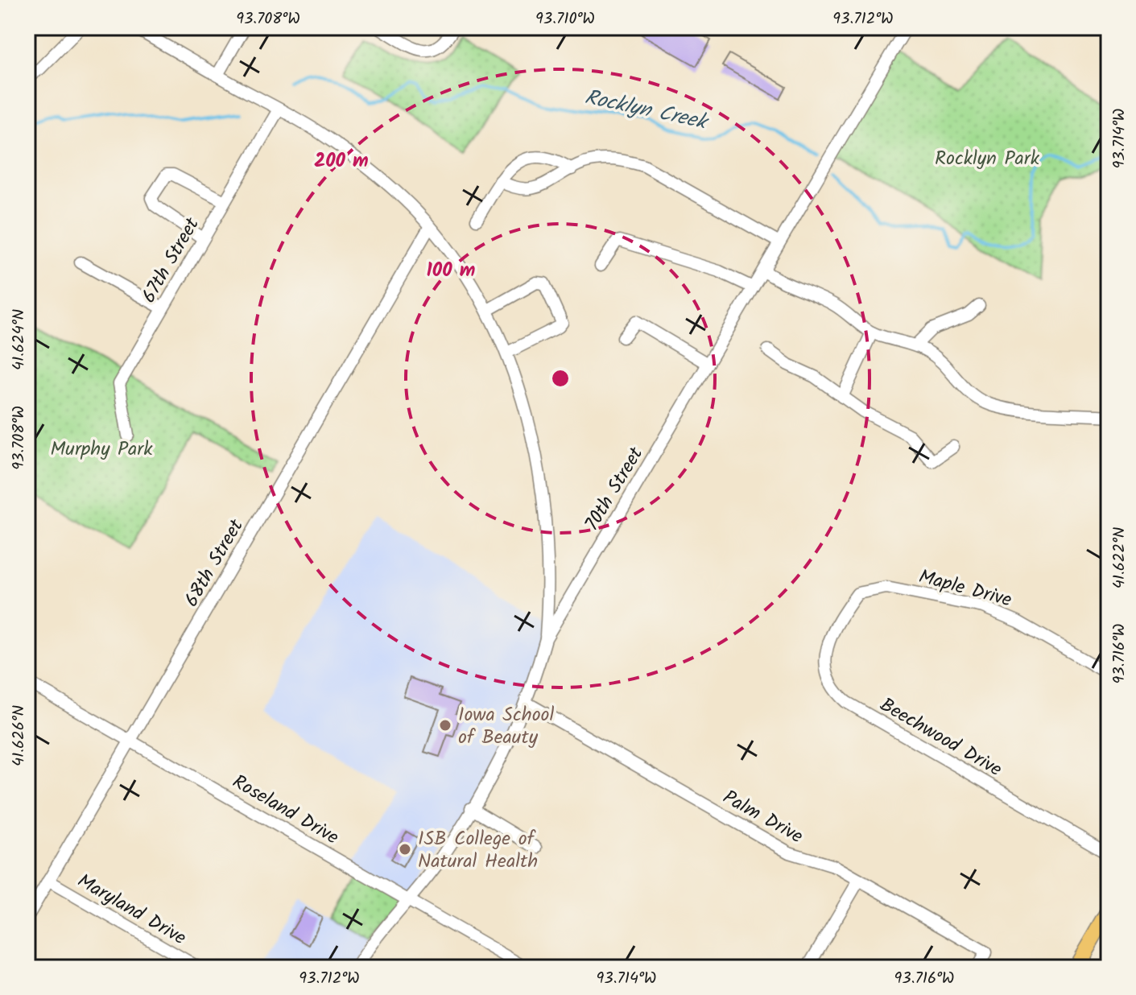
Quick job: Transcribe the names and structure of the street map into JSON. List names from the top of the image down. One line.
{"streets":{"street":["67th Street","70th Street","68th Street","Maple Drive","Beechwood Drive","Roseland Drive","Palm Drive","Maryland Drive"]},"crossings":[["70th Street","Roseland Drive"],["70th Street","Palm Drive"],["68th Street","Roseland Drive"],["68th Street","Maryland Drive"],["Maple Drive","Beechwood Drive"]],"water":["Rocklyn Creek"],"parks":["Rocklyn Park","Murphy Park"],"places":["Iowa School of Beauty","ISB College of Natural Health"],"coordinates":["93.708°W","93.710°W","93.712°W","93.714°W","41.624°N","41.622°N","93.716°W","41.626°N"],"rings":["200 m","100 m"]}
